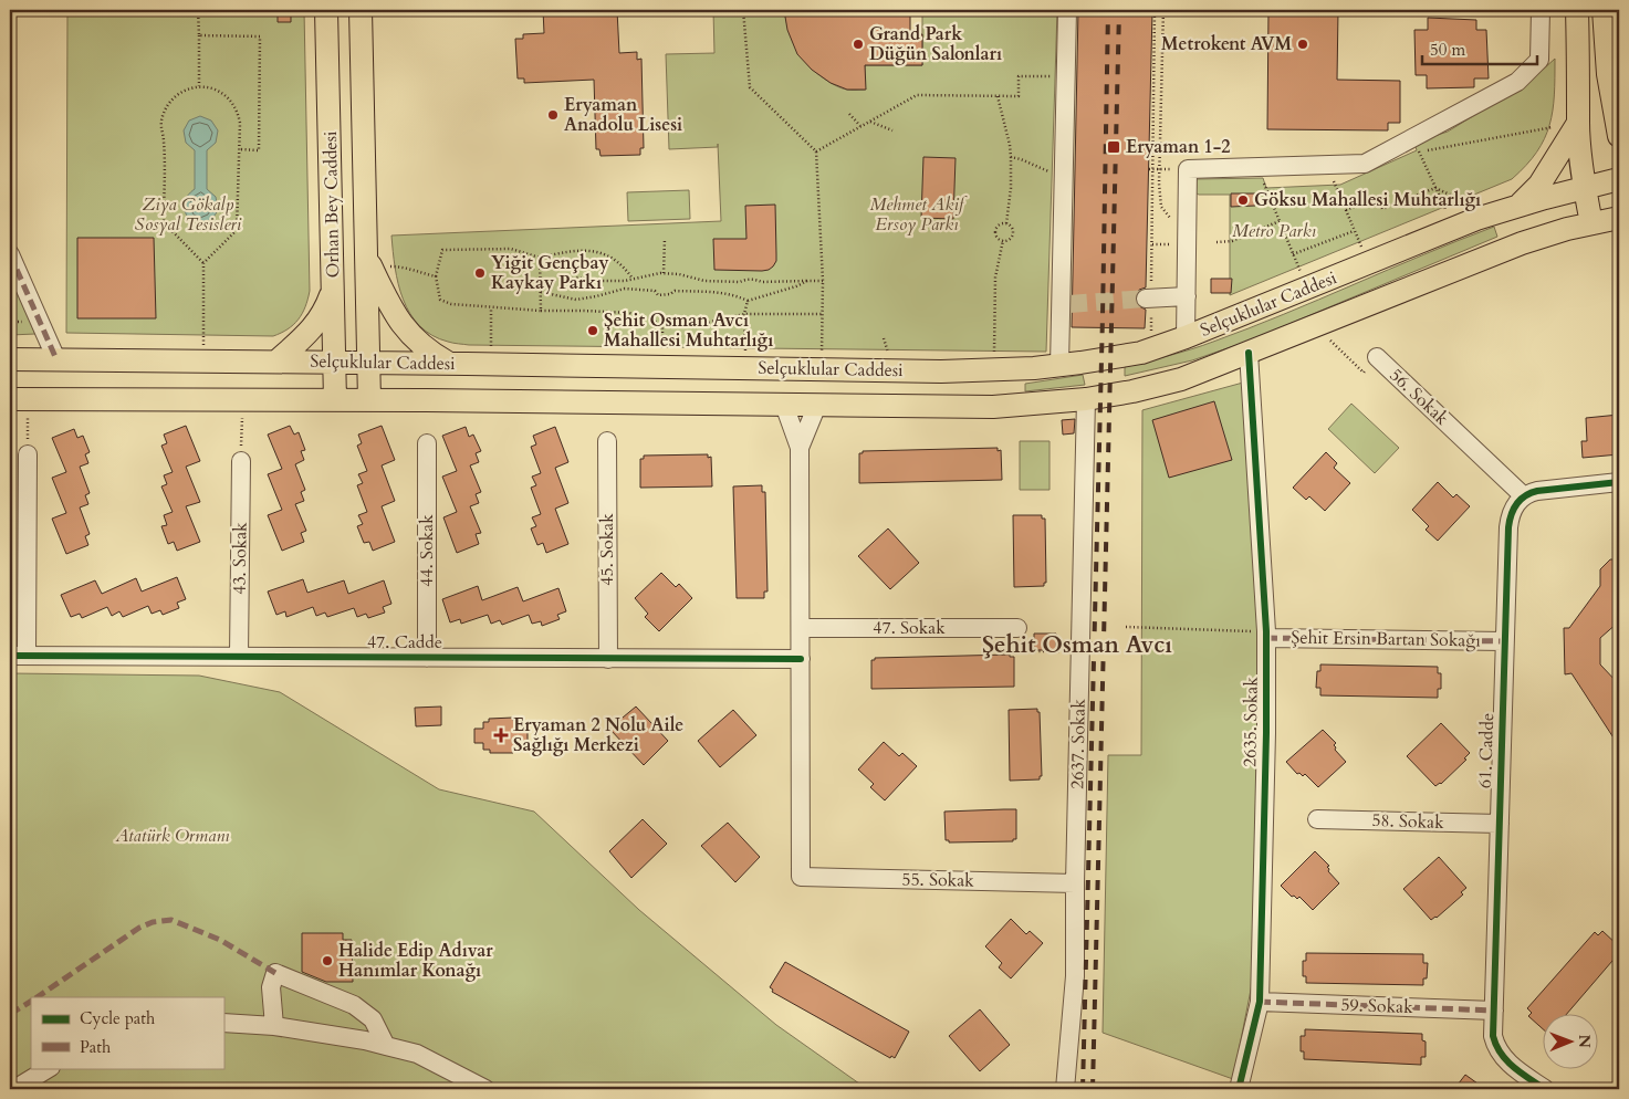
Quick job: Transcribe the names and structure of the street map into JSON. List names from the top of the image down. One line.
{"streets":{"main road":["Orhan Bey Caddesi","Selçuklular Caddesi"],"street":["56. Sokak","45. Sokak","44. Sokak","43. Sokak","47. Sokak","Şehit Ersin Bartan Sokağı","47. Cadde","2635. Sokak","2637. Sokak","61. Cadde","58. Sokak","55. Sokak","59. Sokak"]},"crossings":[["Orhan Bey Caddesi","Selçuklular Caddesi"],["Selçuklular Caddesi","56. Sokak"],["Selçuklular Caddesi","2635. Sokak"],["Selçuklular Caddesi","2637. Sokak"],["56. Sokak","61. Cadde"],["45. Sokak","47. Cadde"],["44. Sokak","47. Cadde"],["43. Sokak","47. Cadde"],["Şehit Ersin Bartan Sokağı","2635. Sokak"],["Şehit Ersin Bartan Sokağı","61. Cadde"],["47. Cadde","55. Sokak"],["2635. Sokak","59. Sokak"],["2637. Sokak","55. Sokak"],["61. Cadde","58. Sokak"],["61. Cadde","59. Sokak"]],"districts":["Şehit Osman Avcı"],"parks":["Ziya Gökalp Sosyal Tesisleri","Mehmet Akif Ersoy Parkı","Metro Parkı","Atatürk Ormanı"],"places":{"other":["Grand Park Düğün Salonları","Metrokent AVM","Eryaman Anadolu Lisesi","Göksu Mahallesi Muhtarlığı","Yiğit Gençbay Kaykay Parkı","Şehit Osman Avcı Mahallesi Muhtarlığı","Halide Edip Adıvar Hanımlar Konağı"],"transit":["Eryaman 1-2"],"health":["Eryaman 2 Nolu Aile Sağlığı Merkezi"]},"legend":["Cycle path","Path"],"scale_bar":"50 m","north":"right"}
